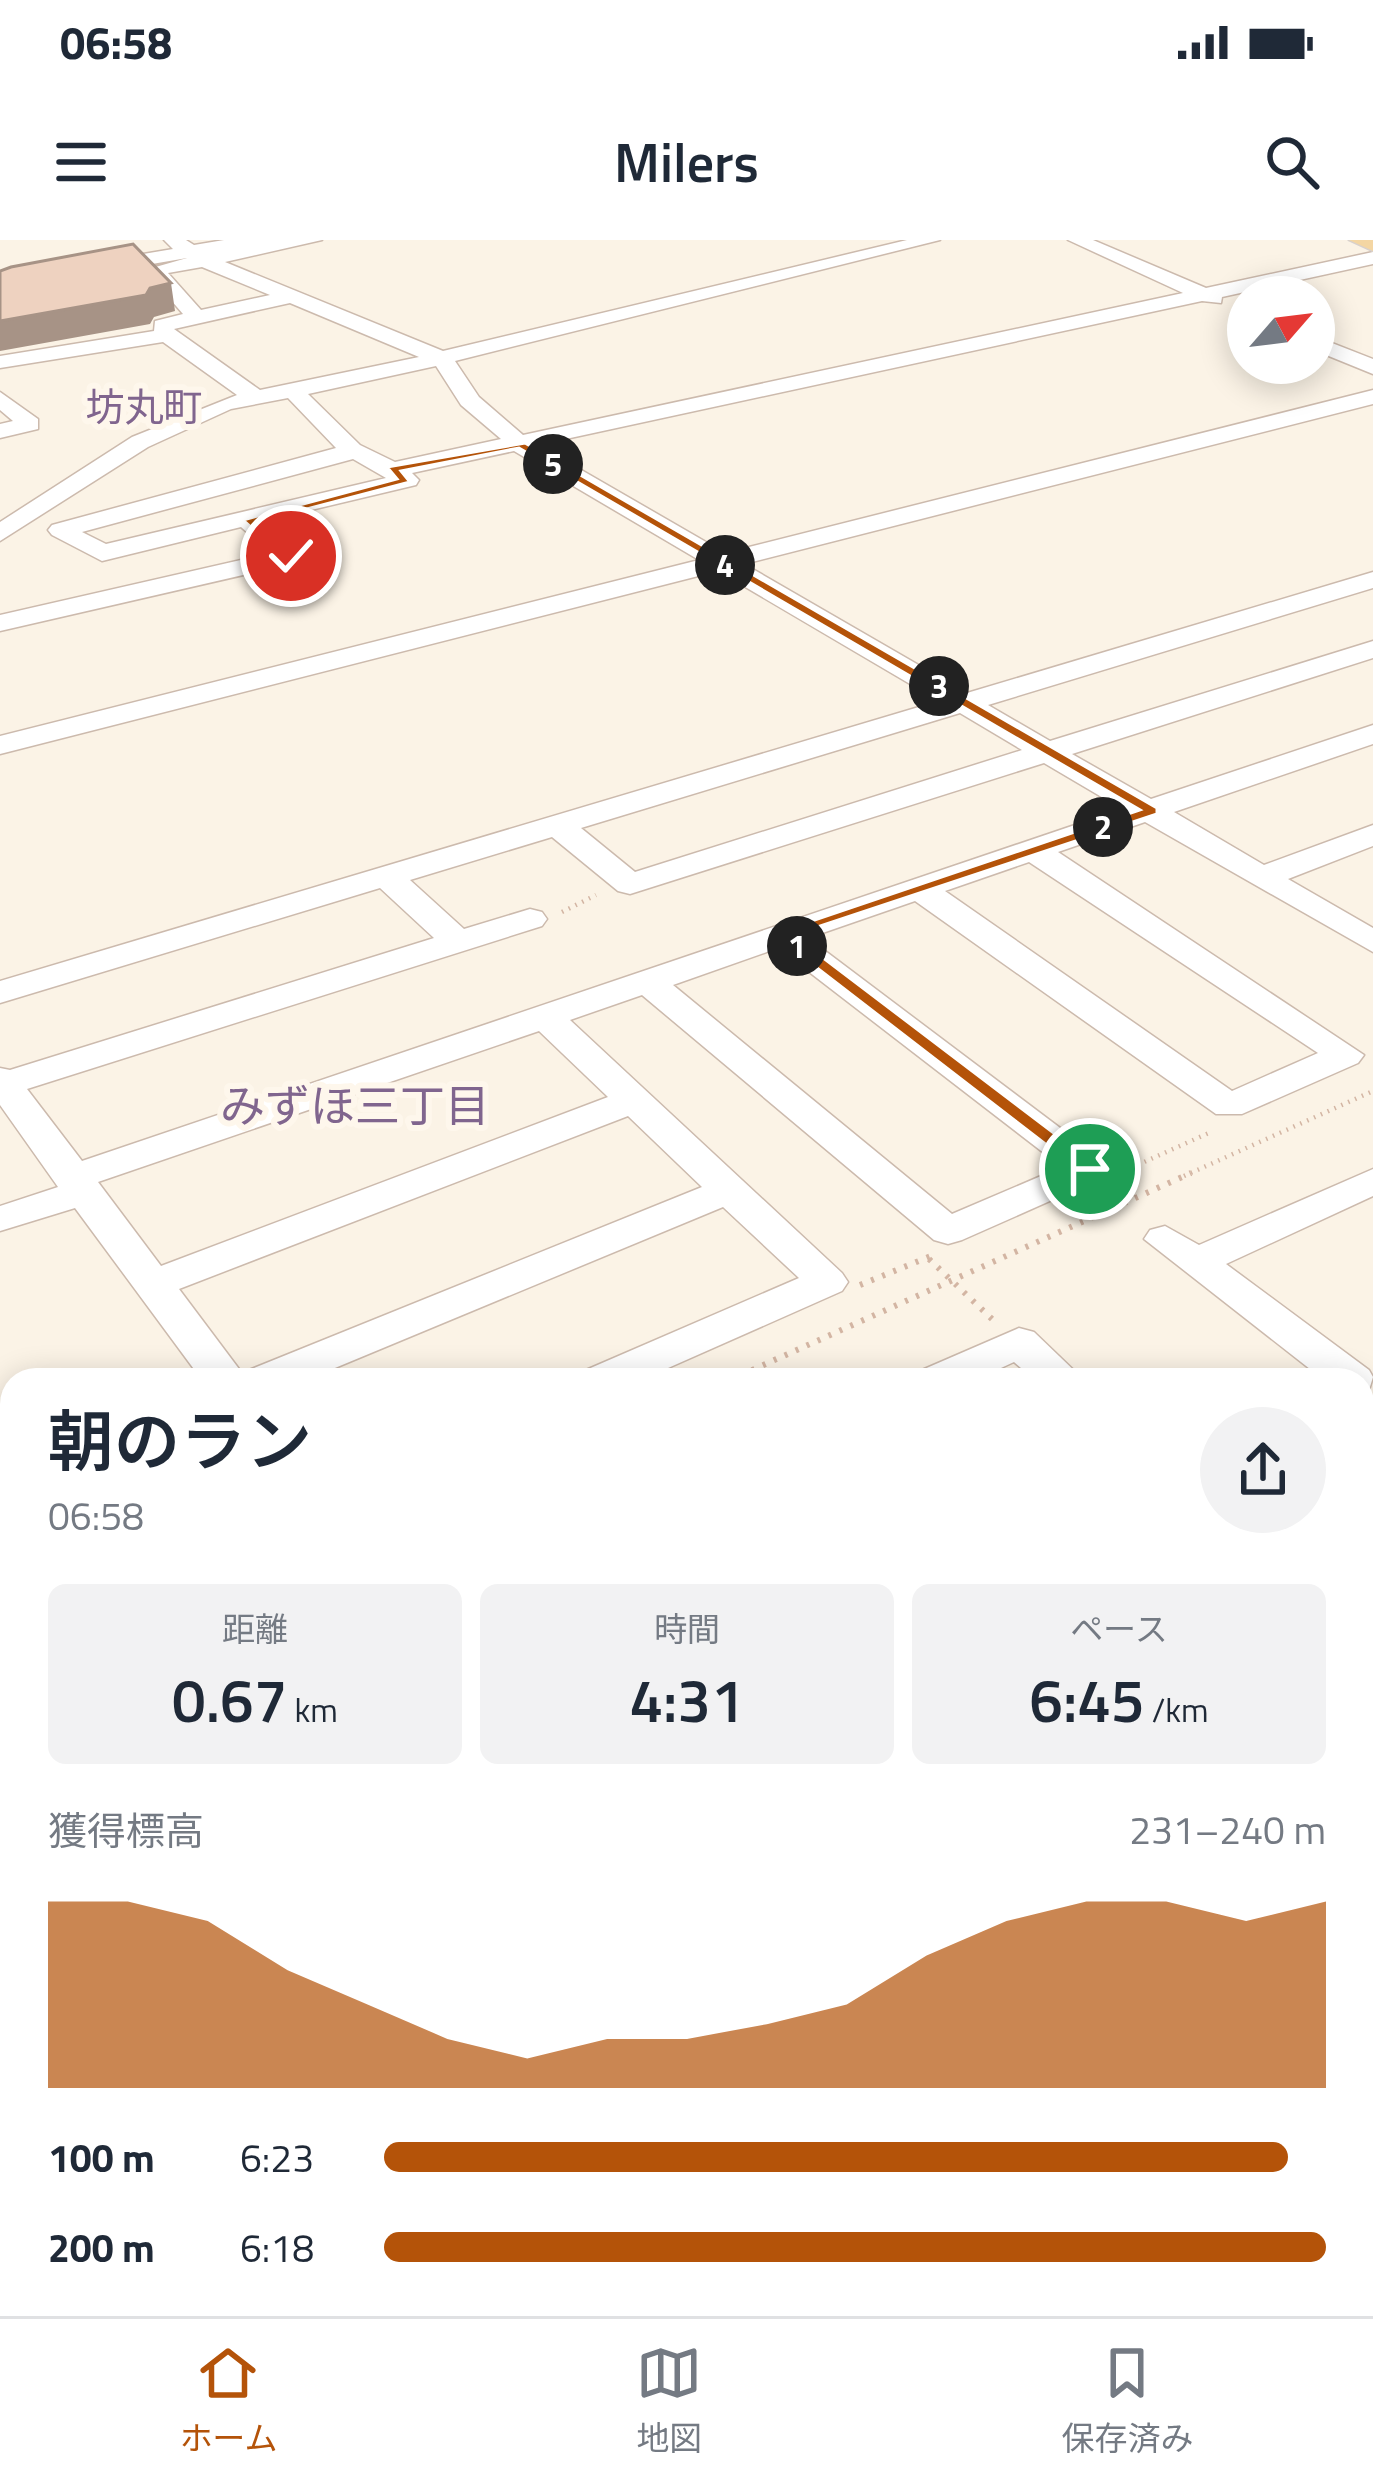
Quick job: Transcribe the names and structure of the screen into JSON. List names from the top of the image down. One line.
{"districts":["坊丸町","みずほ三丁目"],"north":"top right","page":{"status":"06:58","header":"Milers","pins":["5","4","3","2","1"],"heading":["朝のラン","06:58"],"stats":[["距離","0.67 km"],["時間","4:31"],["ペース","6:45 /km"]],"chart":["獲得標高","231–240 m"],"list":[{"name":"100 m","note":"6:23"},{"name":"200 m","note":"6:18"}],"tabs":["ホーム","地図","保存済み"]}}
